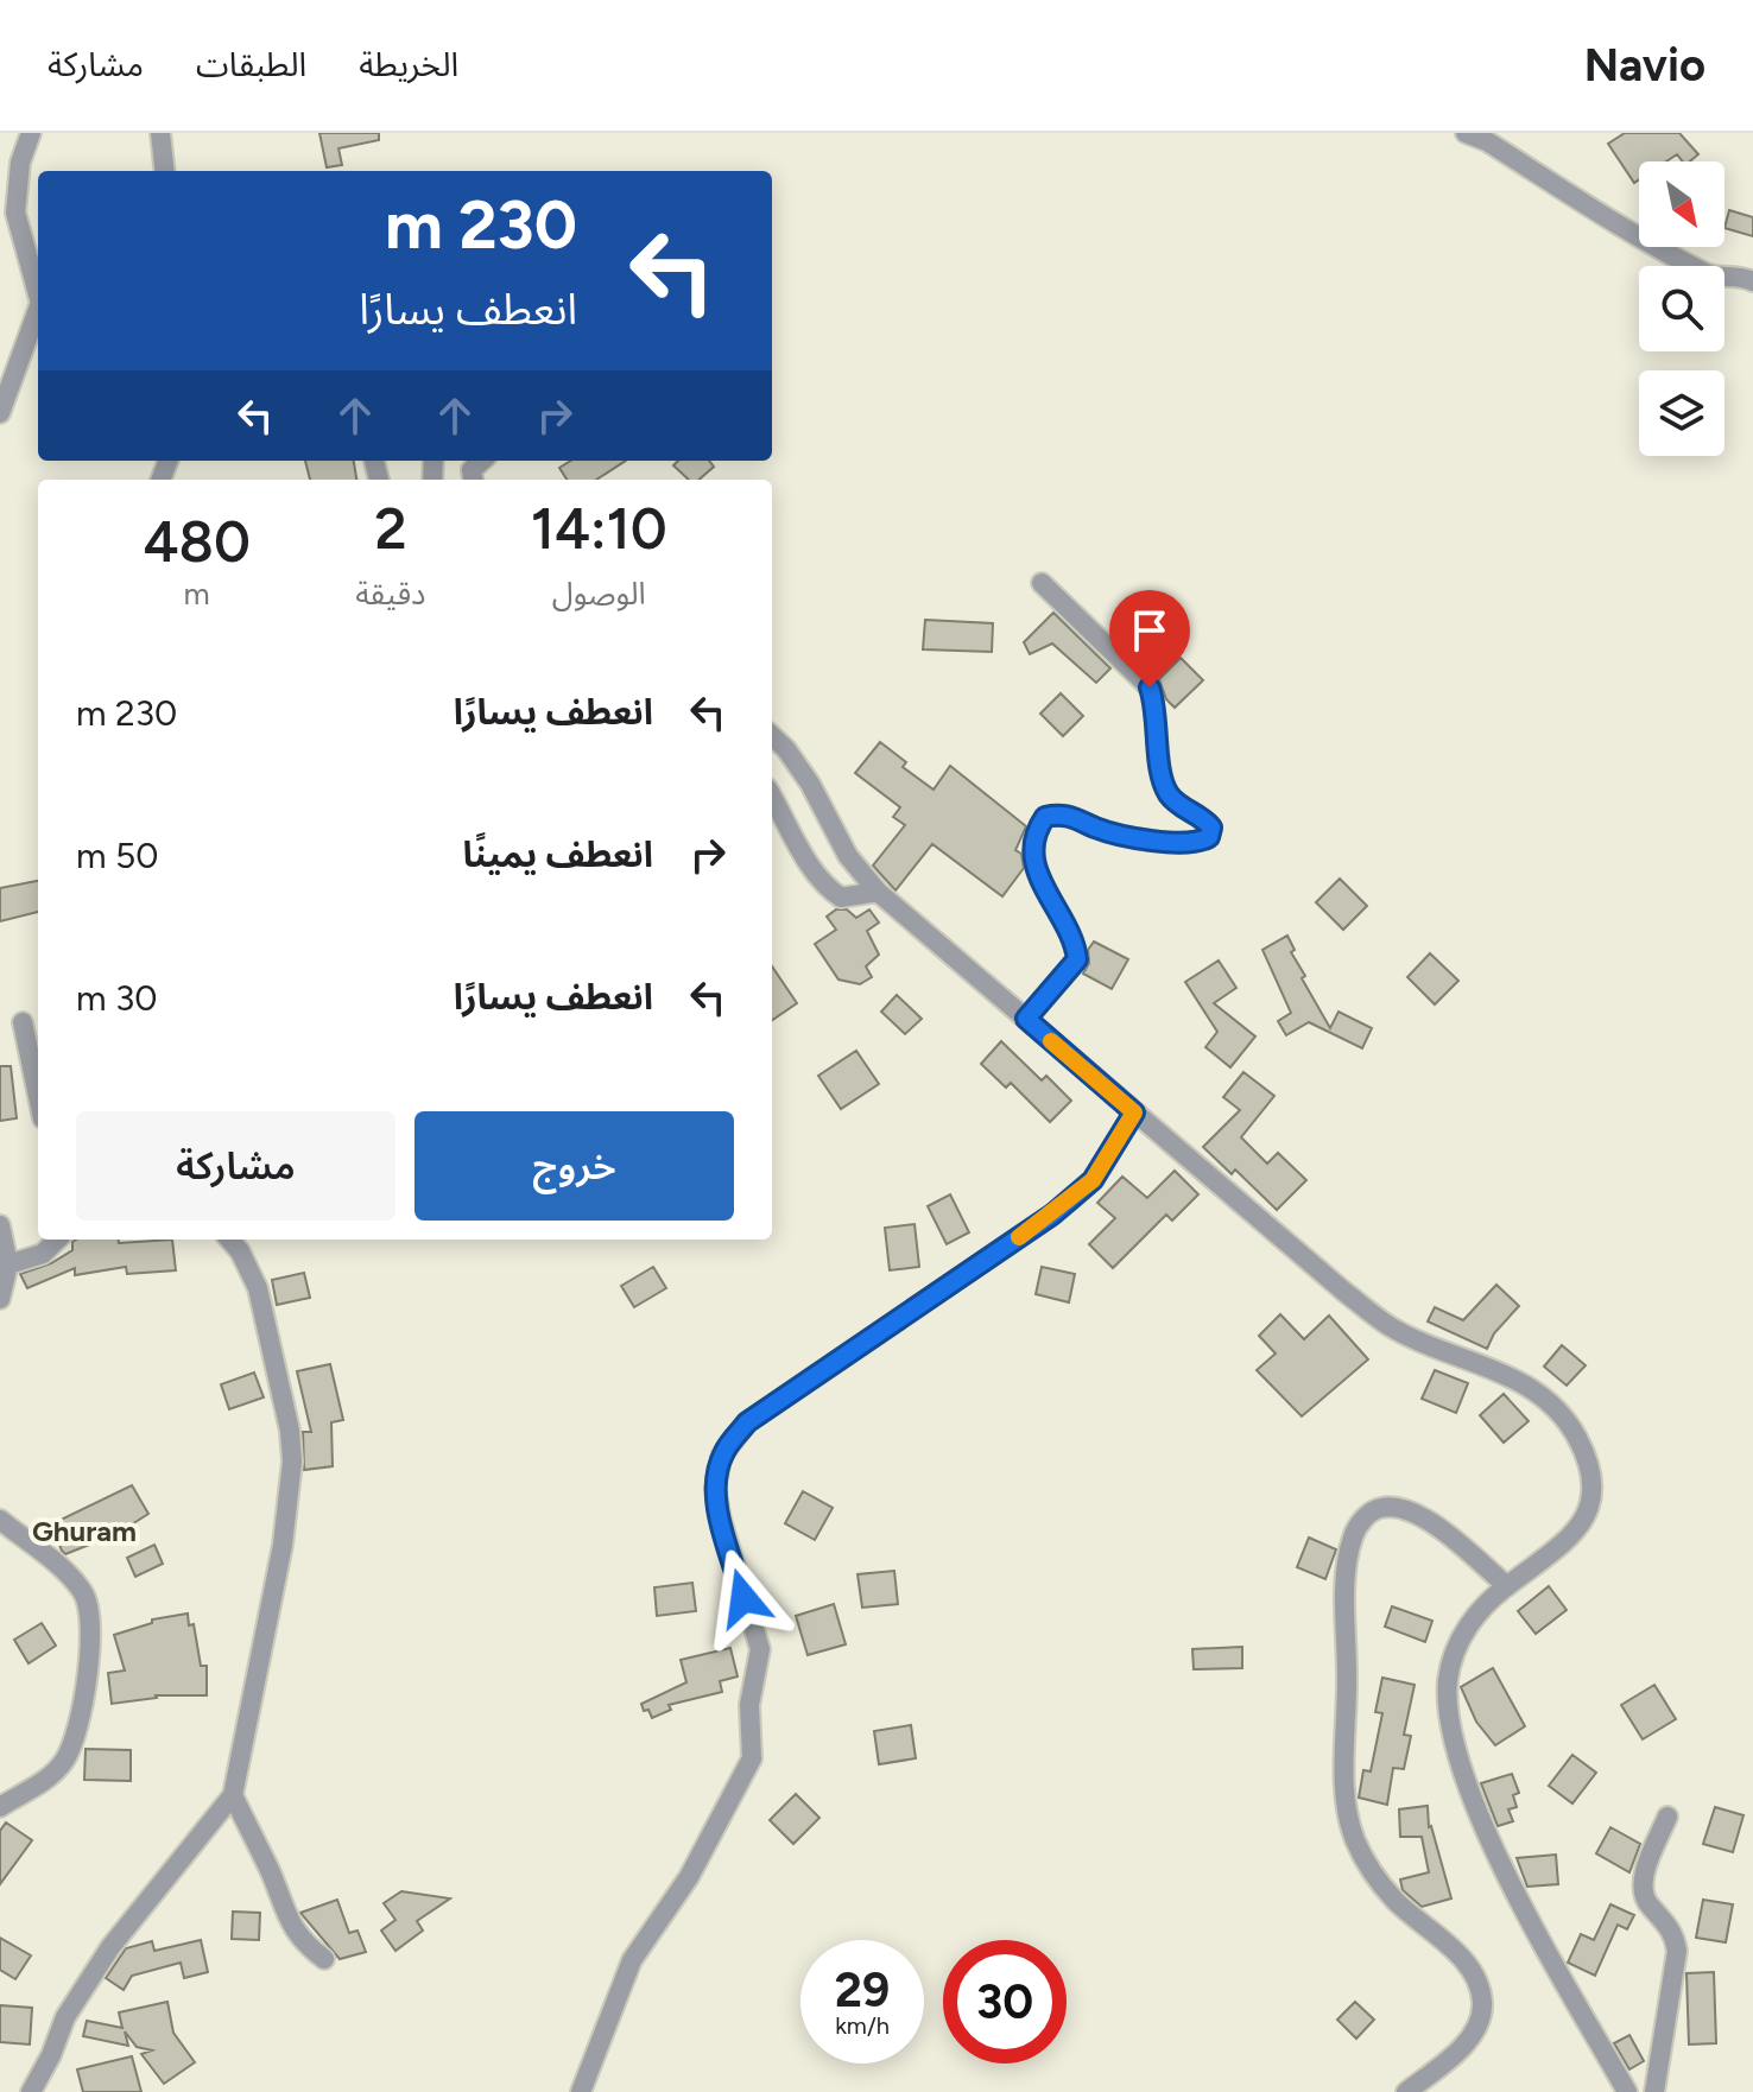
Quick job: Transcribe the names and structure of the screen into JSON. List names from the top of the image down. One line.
{"districts":["Ghuram"],"north":"bottom right","page":{"header":"Navio","nav":["الخريطة","الطبقات","مشاركة"],"turn":["230 m","انعطف يسارًا"],"eta":["14:10","الوصول","2","دقيقة","480","m"],"list":[{"name":"انعطف يسارًا","value":"230 m"},{"name":"انعطف يمينًا","value":"50 m"},{"name":"انعطف يسارًا","value":"30 m"}],"buttons":["خروج","مشاركة"],"speed":"29 km/h","limit":"30"}}
